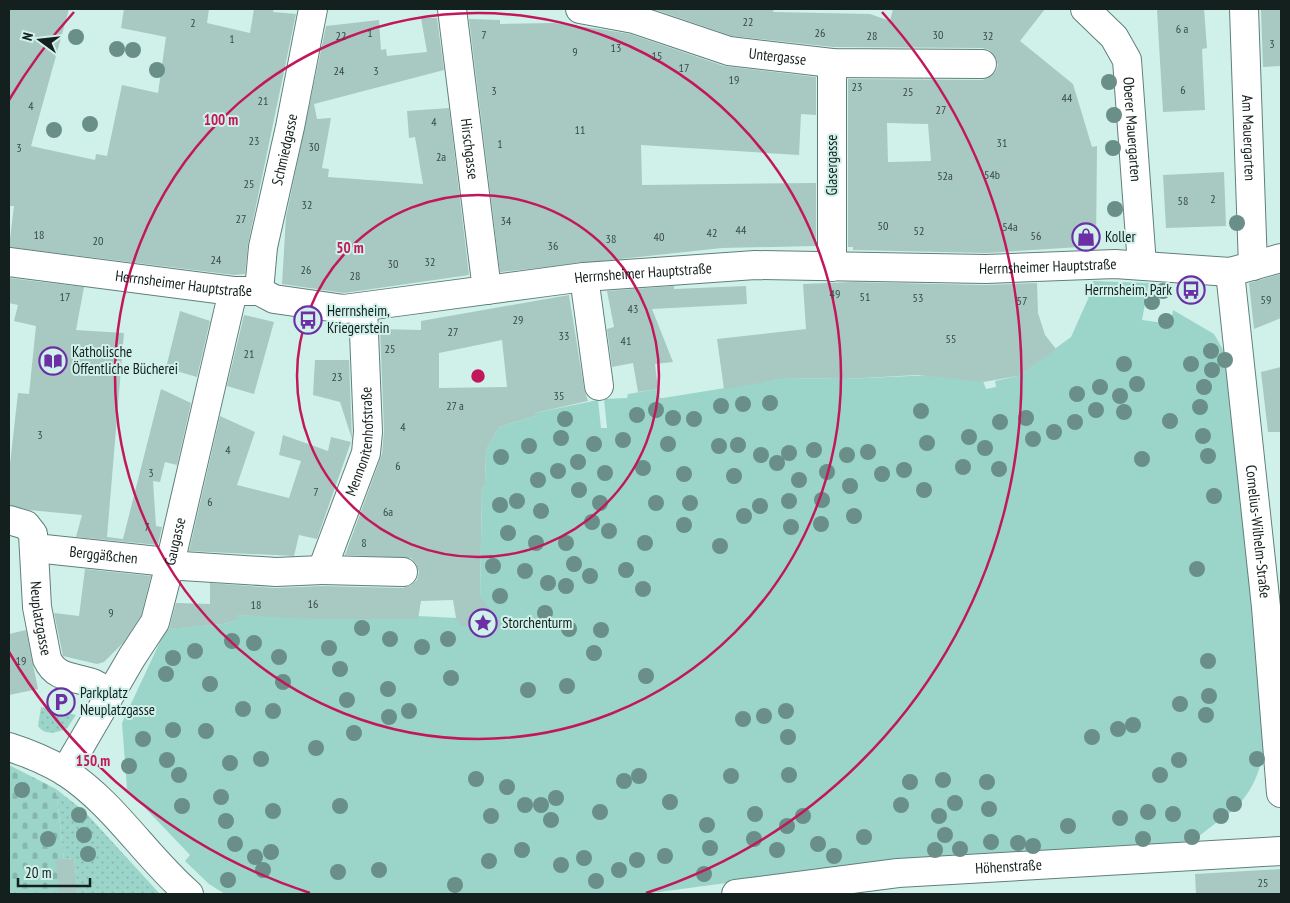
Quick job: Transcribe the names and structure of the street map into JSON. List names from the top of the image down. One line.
{"streets":{"street":["Untergasse","Oberer Mauergarten","Am Mauergarten","Schmiedgasse","Hirschgasse","Glasergasse","Herrnsheimer Hauptstraße","Mennonitenhofstraße","Cornelius-Wilhelm-Straße","Gaugasse","Berggäßchen","Neuplatzgasse","Höhenstraße"]},"crossings":[["Untergasse","Glasergasse"],["Oberer Mauergarten","Herrnsheimer Hauptstraße"],["Am Mauergarten","Herrnsheimer Hauptstraße"],["Am Mauergarten","Cornelius-Wilhelm-Straße"],["Schmiedgasse","Herrnsheimer Hauptstraße"],["Schmiedgasse","Gaugasse"],["Hirschgasse","Herrnsheimer Hauptstraße"],["Glasergasse","Herrnsheimer Hauptstraße"],["Herrnsheimer Hauptstraße","Mennonitenhofstraße"],["Herrnsheimer Hauptstraße","Cornelius-Wilhelm-Straße"],["Herrnsheimer Hauptstraße","Gaugasse"],["Gaugasse","Berggäßchen"],["Gaugasse","Neuplatzgasse"],["Berggäßchen","Neuplatzgasse"]],"places":{"shop":["Koller"],"bus stop":["Herrnsheim, Park","Herrnsheim, Kriegerstein"],"library":["Katholische Öffentliche Bücherei"],"place":["Storchenturm"],"parking":["Parkplatz Neuplatzgasse"]},"house_numbers":["22","2","6 a","1","26","7","30","22","28","32","1","3","13","9","15","17","24","3","19","23","6","3","25","44","21","4","27","4","11","23","31","1","30","3","2a","54b","52a","25","2","58","32","27","34","50","54a","44","52","42","18","56","40","38","20","36","24","32","30","26","28","49","17","51","53","59","57","43","29","27","33","55","41","25","21","23","35","27 a","4","3","4","6","3","7","6","6a","7","8","16","18","9","19","25"],"scale_bar":"20 m","north":"left","rings":["100 m","50 m","150 m"]}
